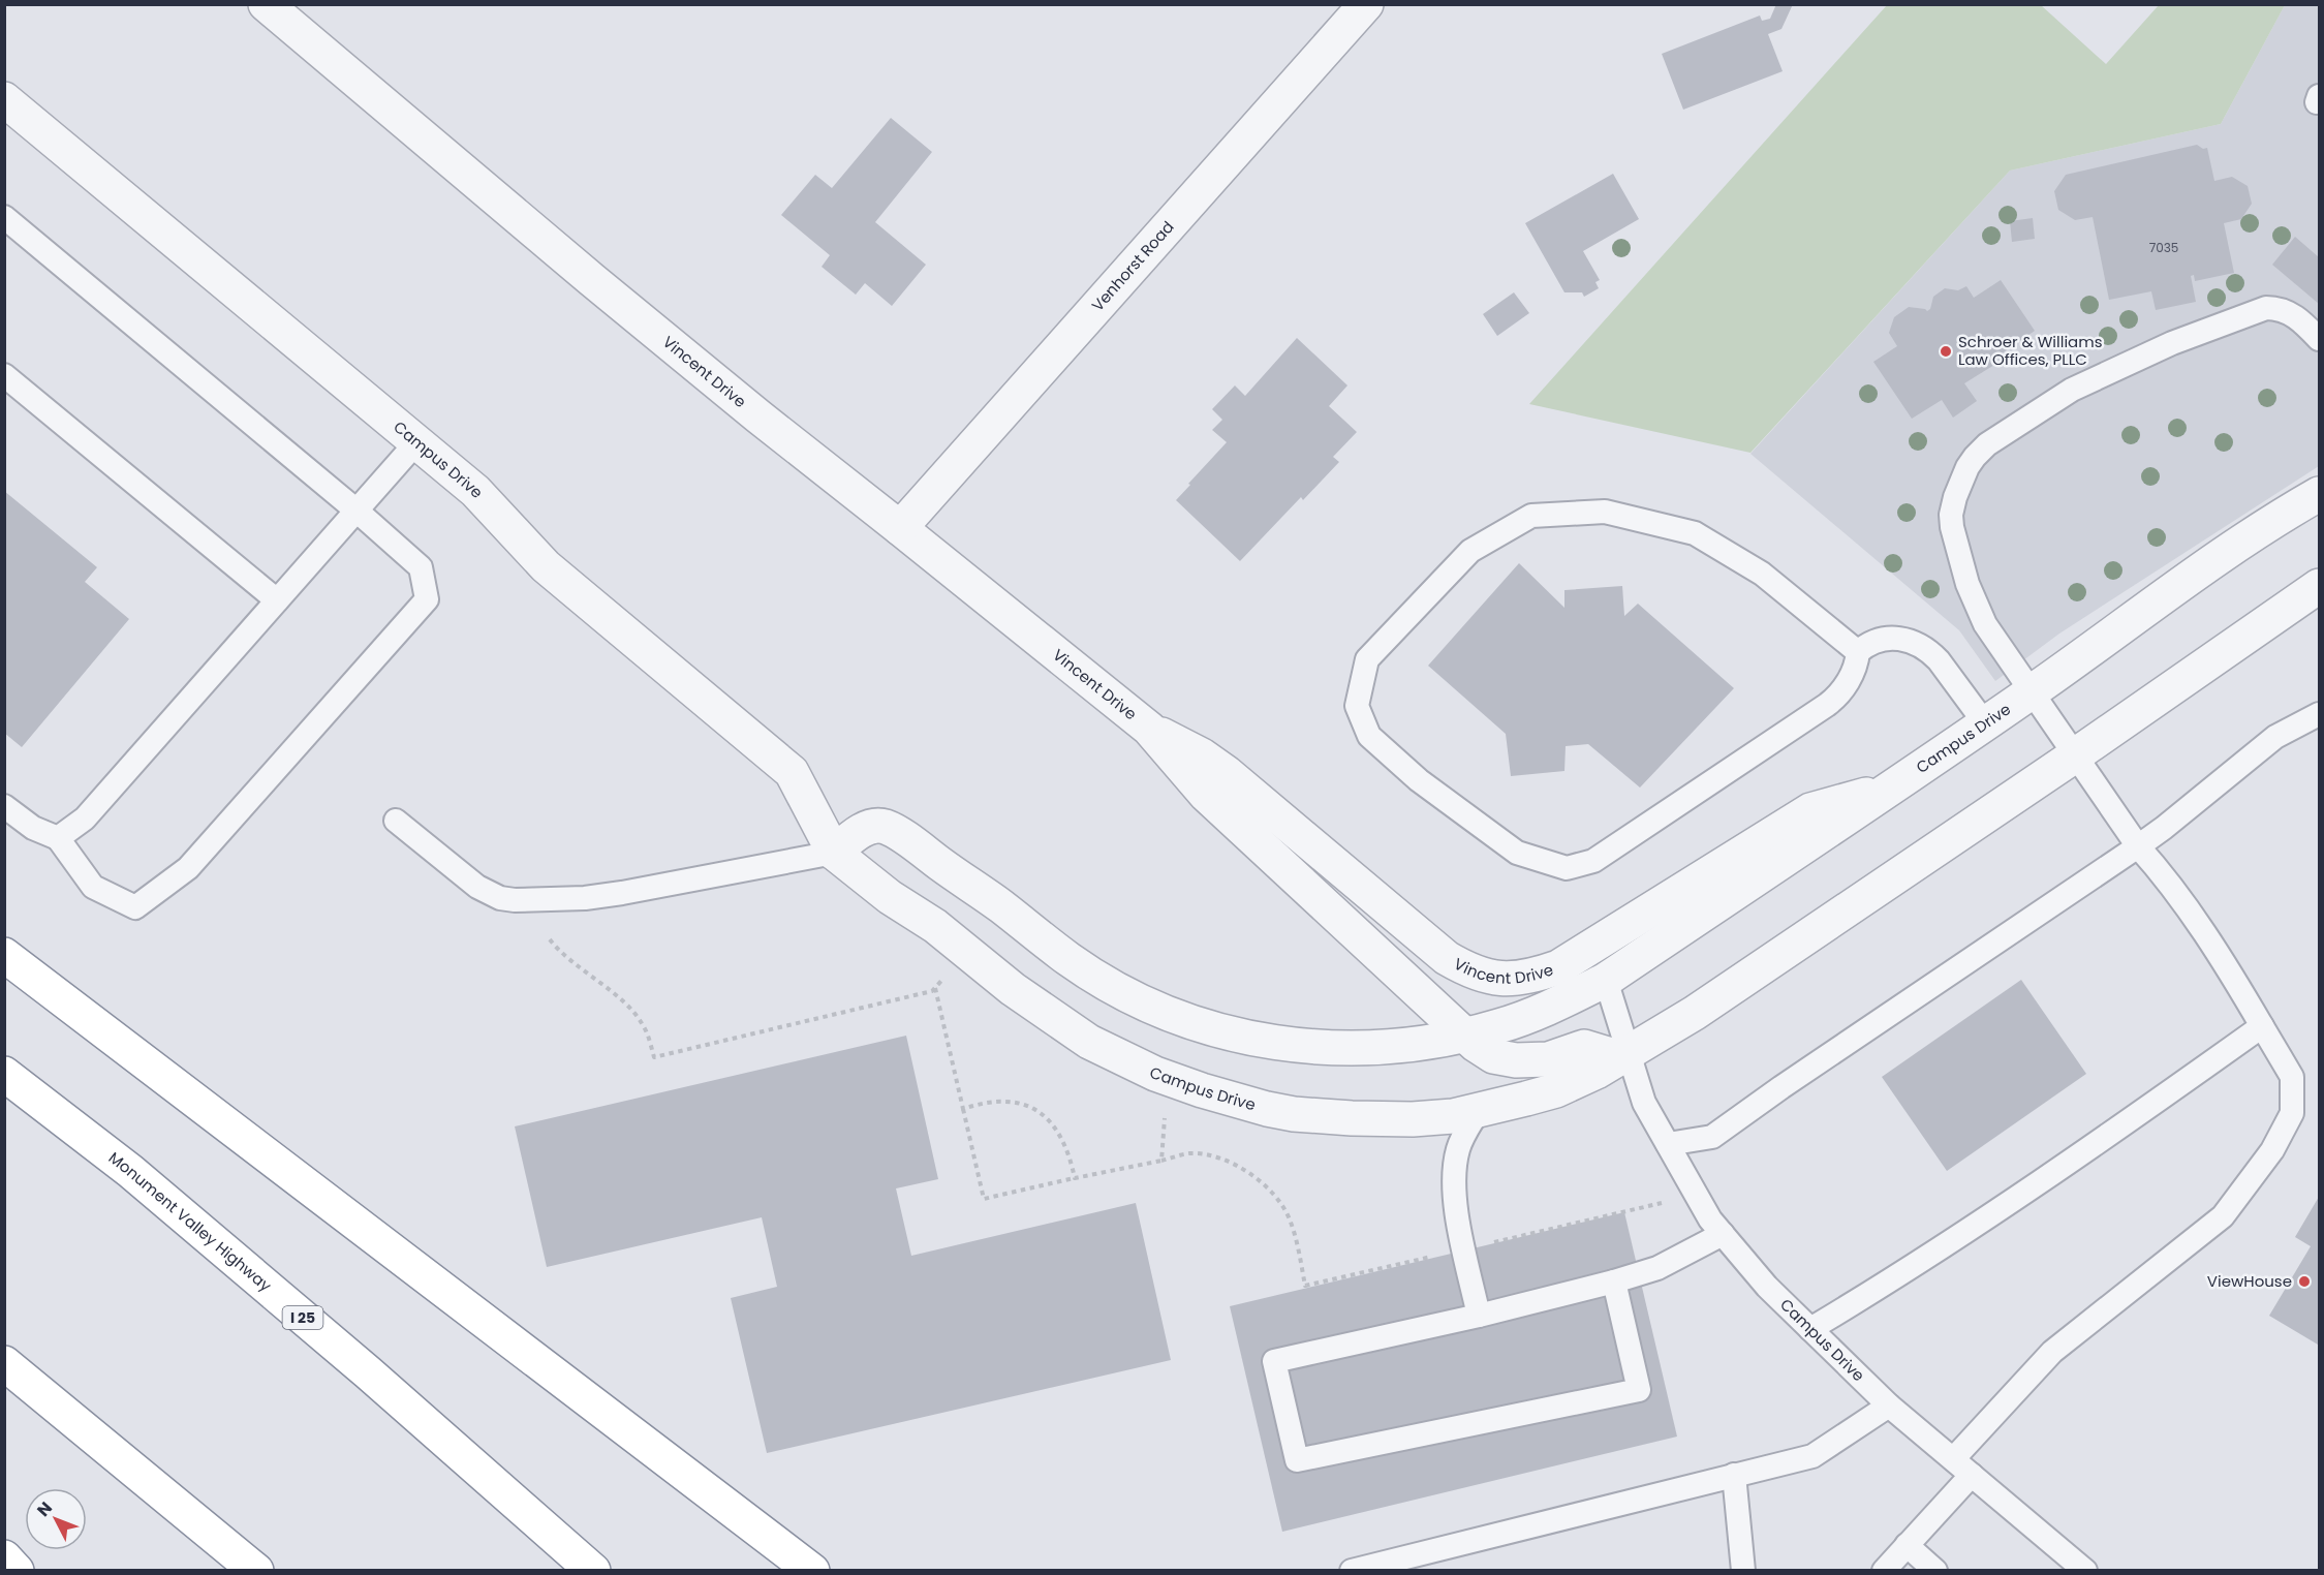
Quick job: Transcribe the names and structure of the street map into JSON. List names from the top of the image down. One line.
{"streets":{"highway":["Monument Valley Highway","I 25"],"street":["Venhorst Road","Vincent Drive","Campus Drive"]},"crossings":[["Venhorst Road","Vincent Drive"],["Vincent Drive","Campus Drive"]],"places":["Schroer & Williams Law Offices, PLLC","ViewHouse"],"house_numbers":["7035"],"north":"top left"}
